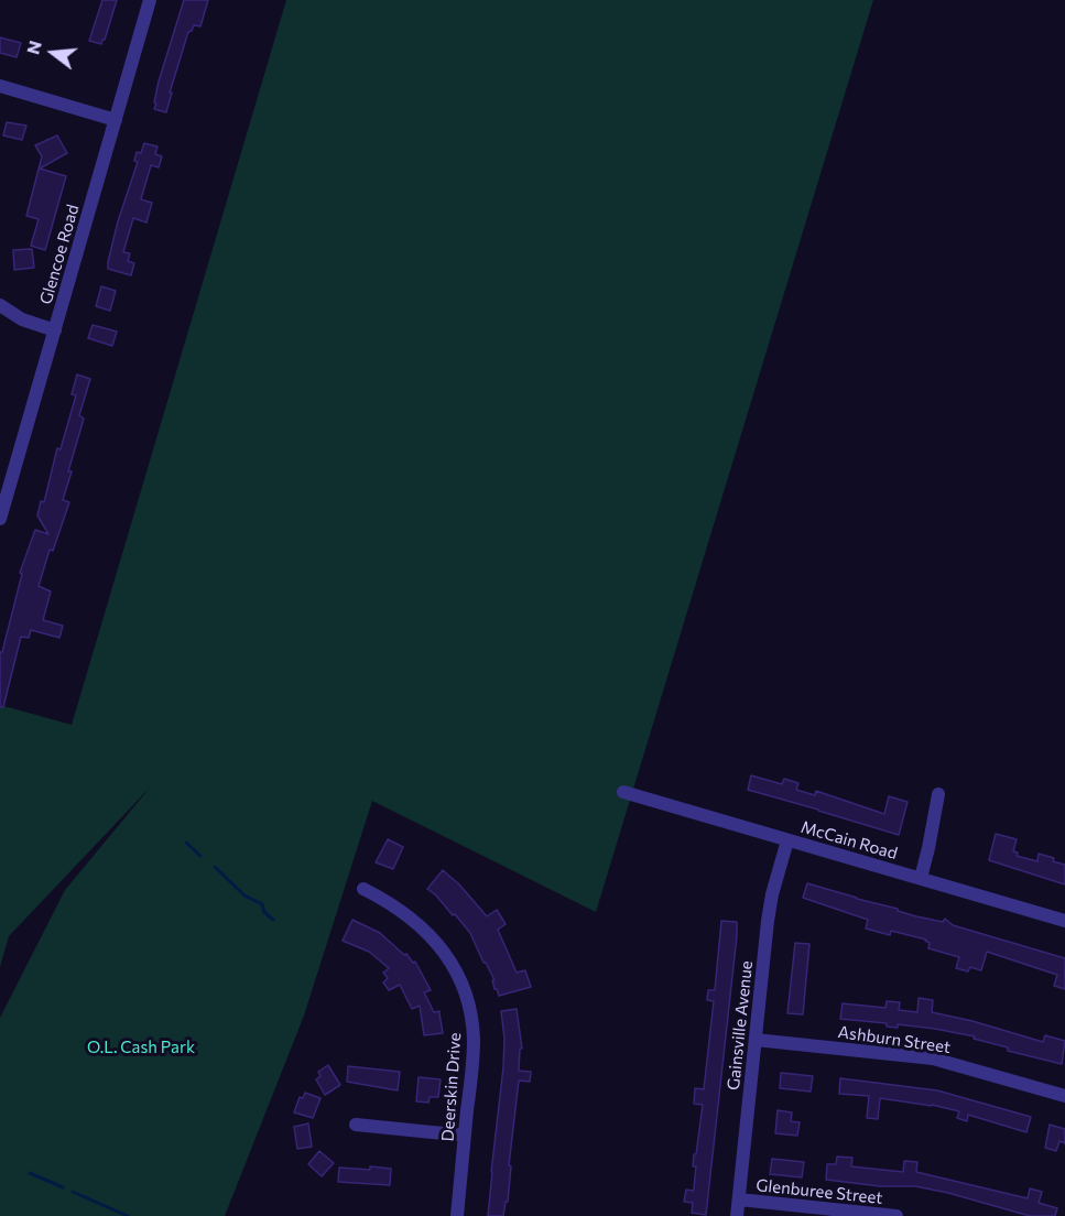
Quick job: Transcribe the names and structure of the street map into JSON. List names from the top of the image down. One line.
{"streets":{"street":["Glencoe Road","McCain Road","Gainsville Avenue","Ashburn Street","Deerskin Drive","Glenburee Street"]},"crossings":[["McCain Road","Gainsville Avenue"],["Gainsville Avenue","Ashburn Street"],["Gainsville Avenue","Glenburee Street"]],"parks":["O.L. Cash Park"],"north":"left"}
